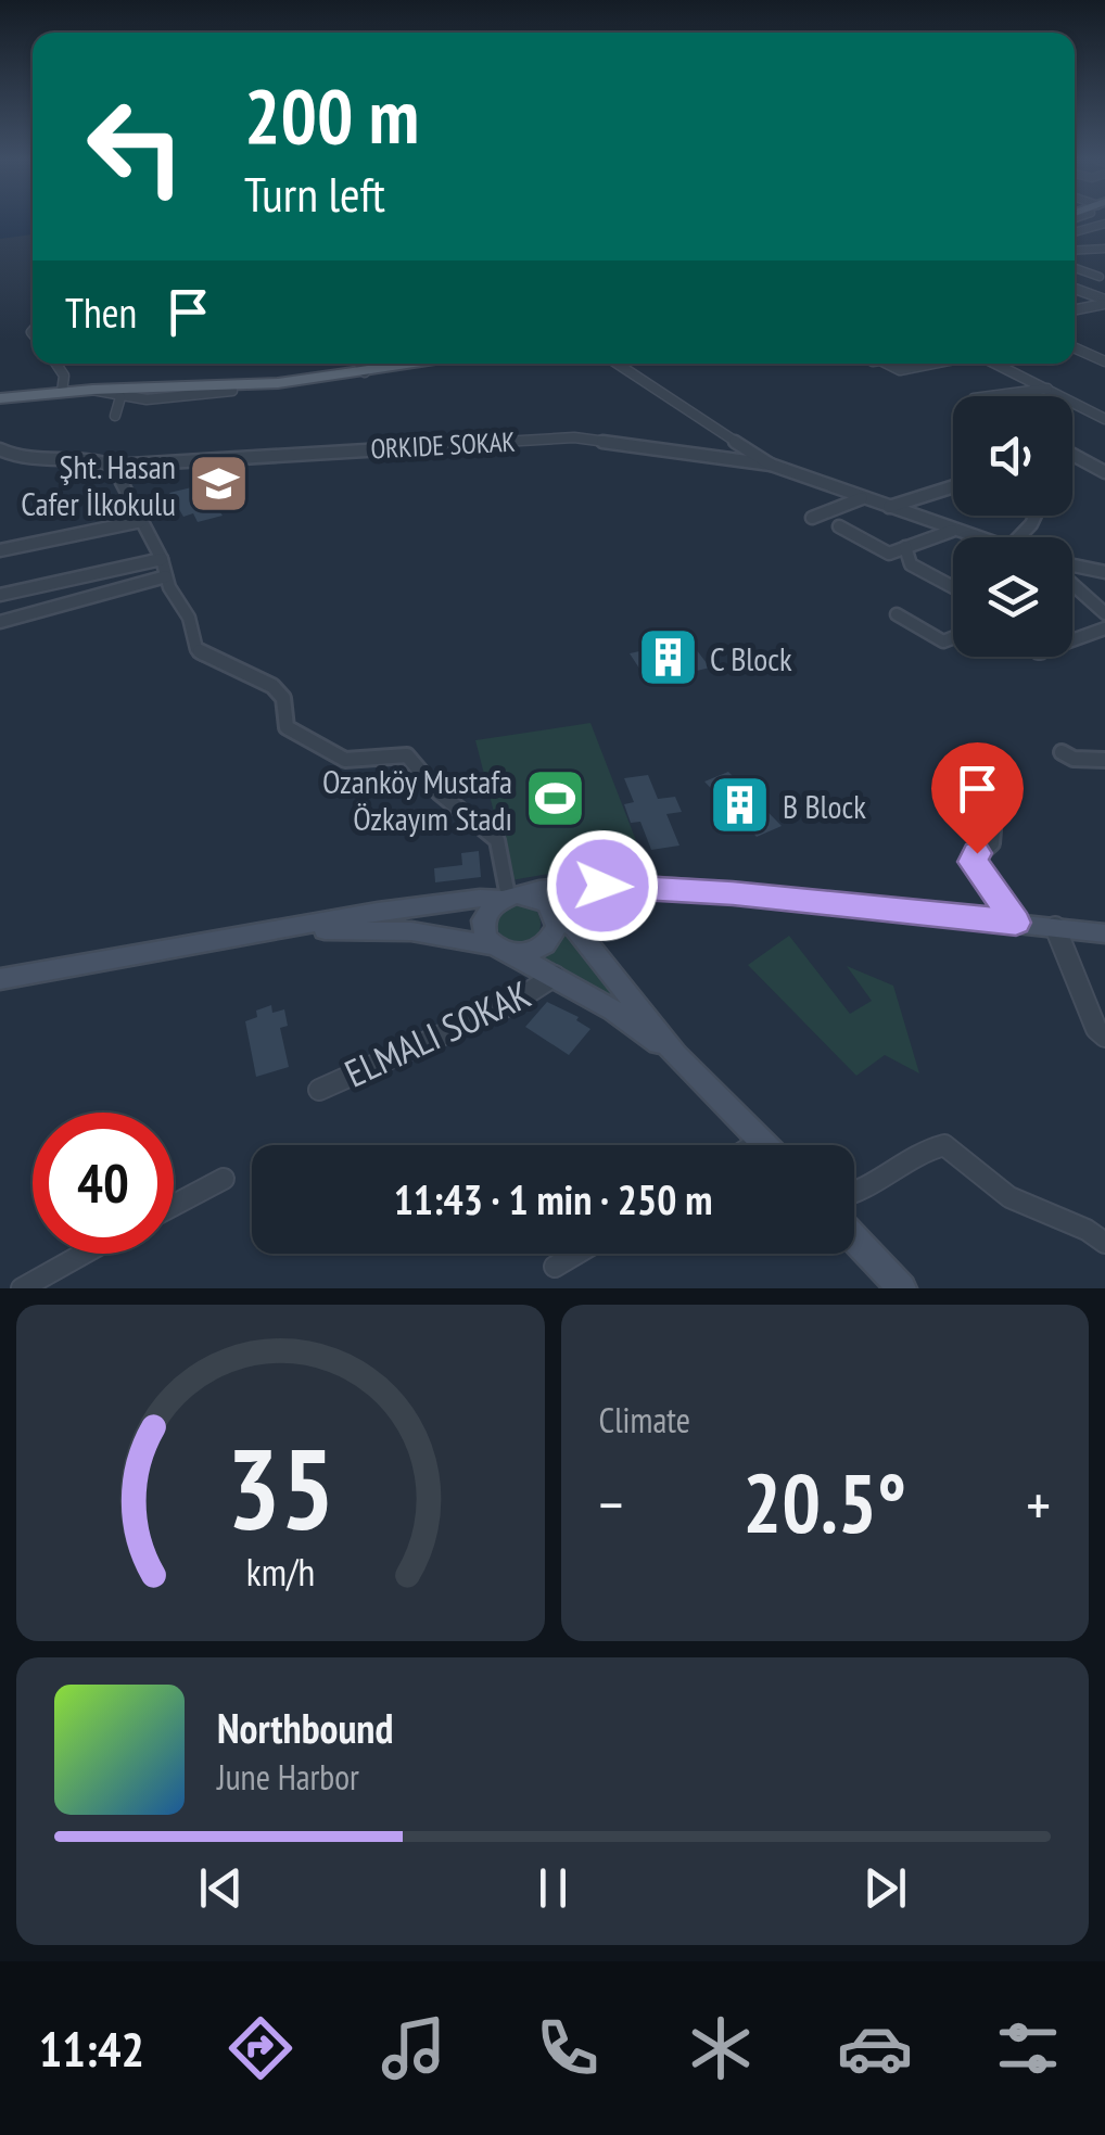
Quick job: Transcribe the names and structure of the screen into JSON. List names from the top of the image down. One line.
{"streets":{"street":["ORKIDE SOKAK","ELMALI SOKAK"]},"places":{"school or university":["Şht. Hasan Cafer İlkokulu"],"building":["C Block","B Block"],"sports":["Ozanköy Mustafa Özkayım Stadı"]},"page":{"turn":["200 m","Turn left"],"then":"Then","limit":"40","trip":"11:43 · 1 min · 250 m","tile":"Climate","heat":["−","20.5°","+"],"song":["Northbound","June Harbor"],"tabs":"11:42","gauge":["35","km/h"]}}
